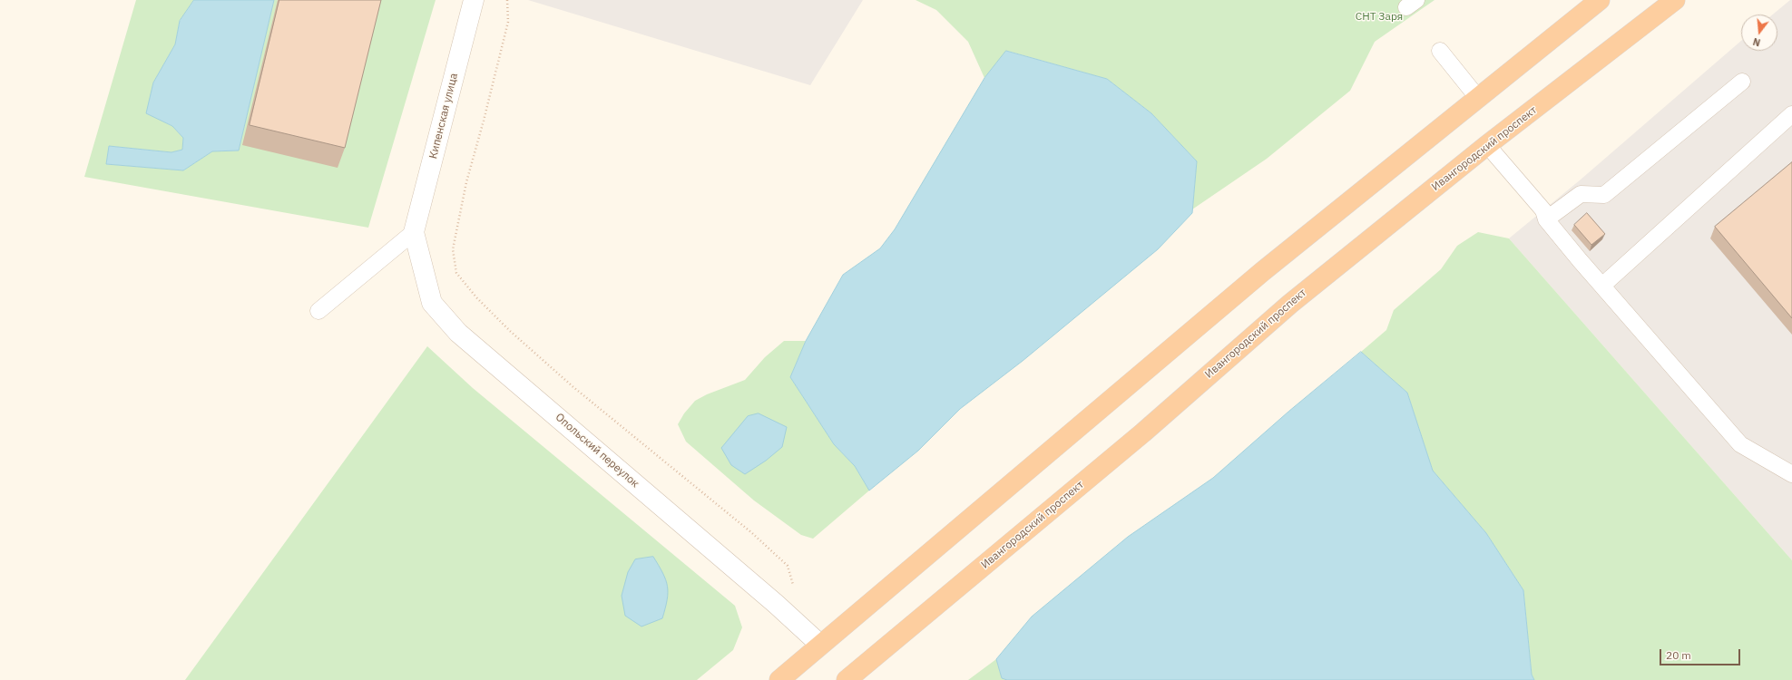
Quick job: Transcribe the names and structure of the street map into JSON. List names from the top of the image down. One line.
{"streets":{"highway":["Ивангородский проспект"],"street":["Кипенская улица","Опольский переулок"]},"crossings":[["Кипенская улица","Опольский переулок"]],"parks":["СНТ Заря"],"scale_bar":"20 m","north":"bottom"}
